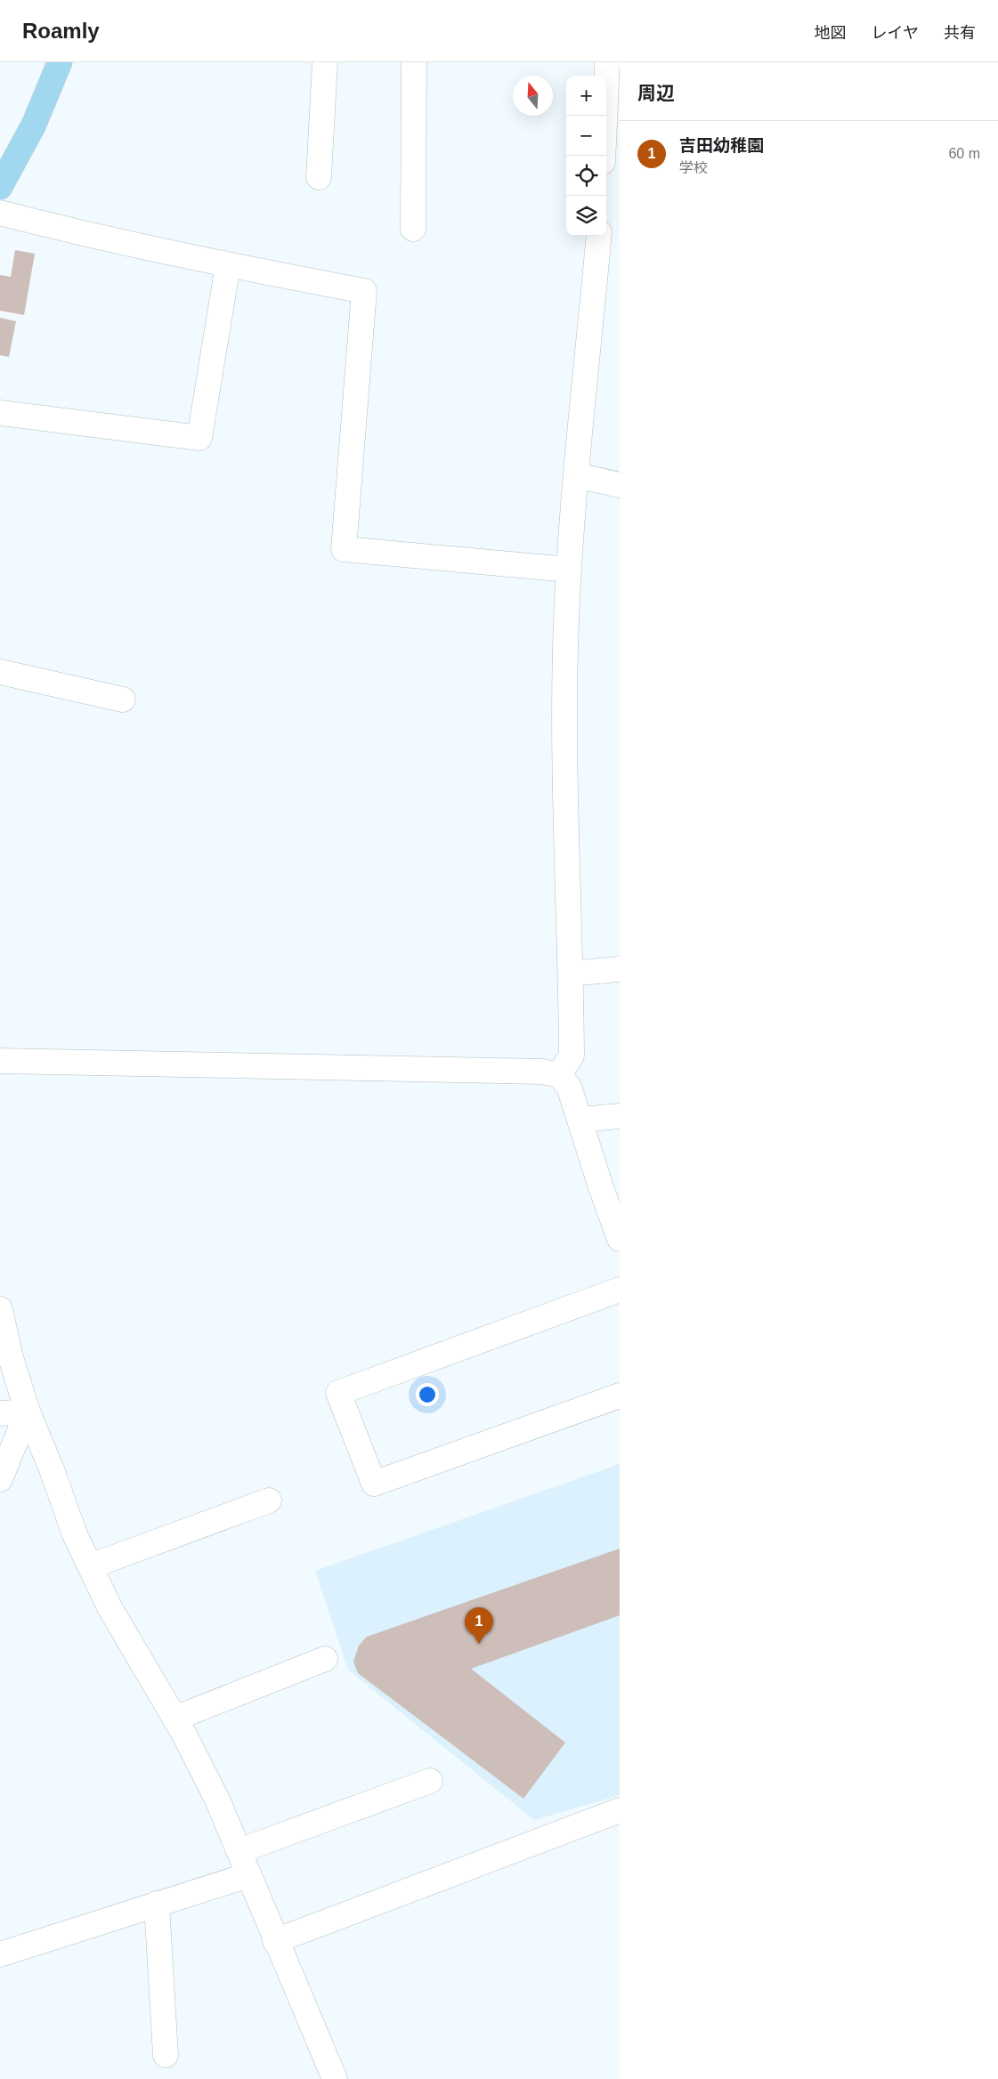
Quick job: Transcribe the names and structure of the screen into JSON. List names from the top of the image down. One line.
{"north":"top","page":{"header":"Roamly","nav":["地図","レイヤ","共有"],"heading":"周辺","map_buttons":["+","−"],"list":[{"mark":"1","name":"吉田幼稚園","note":"学校","value":"60 m"}],"pins":"1"}}
